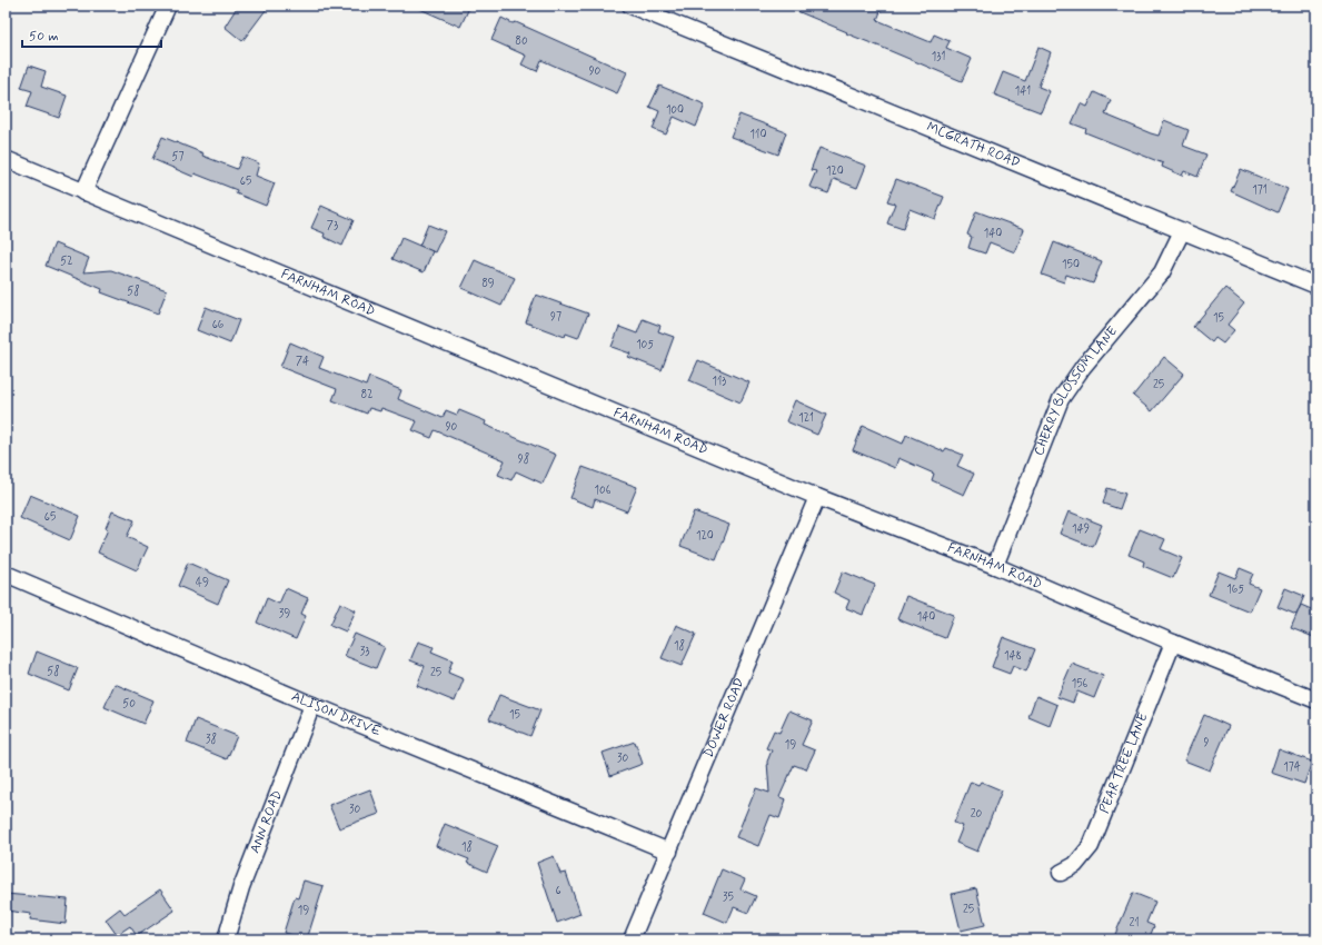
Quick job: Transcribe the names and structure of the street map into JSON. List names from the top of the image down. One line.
{"streets":{"street":["MCGRATH ROAD","FARNHAM ROAD","CHERRY BLOSSOM LANE","ALISON DRIVE","DOWER ROAD","PEAR TREE LANE","ANN ROAD"]},"crossings":[["MCGRATH ROAD","CHERRY BLOSSOM LANE"],["FARNHAM ROAD","CHERRY BLOSSOM LANE"],["FARNHAM ROAD","DOWER ROAD"],["FARNHAM ROAD","PEAR TREE LANE"],["ALISON DRIVE","DOWER ROAD"],["ALISON DRIVE","ANN ROAD"]],"house_numbers":["80","131","90","141","100","110","57","120","65","171","73","140","52","150","89","58","97","15","66","105","74","113","25","82","121","90","98","106","65","149","120","49","165","39","140","18","33","148","58","25","156","50","15","38","9","19","30","174","30","20","18","6","35","25","19","21"],"scale_bar":"50 m"}
